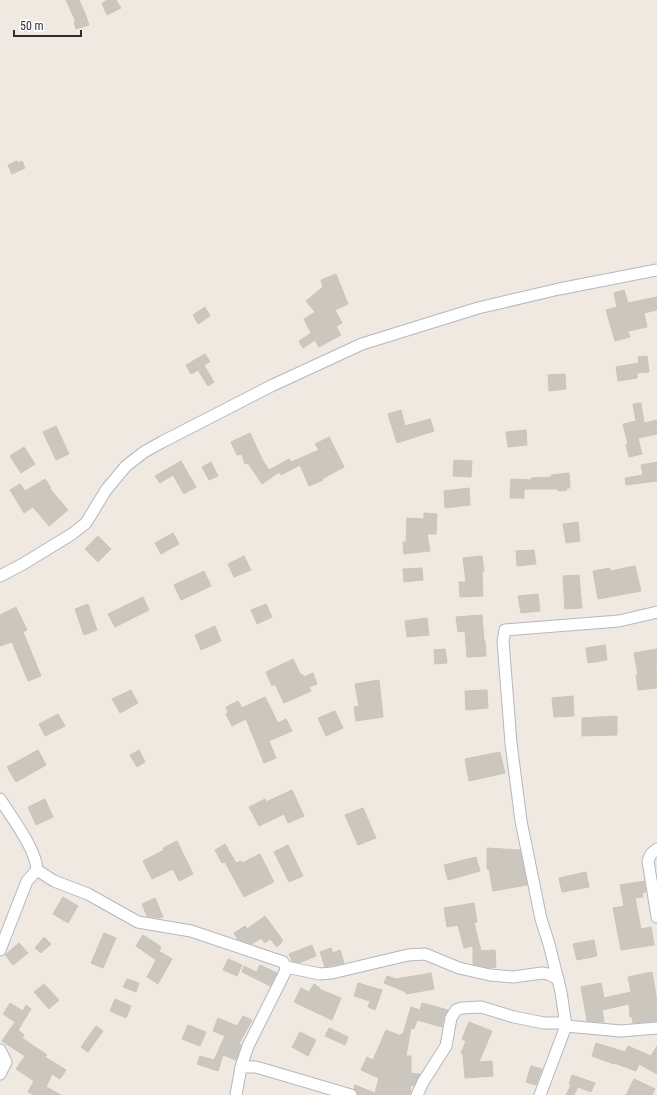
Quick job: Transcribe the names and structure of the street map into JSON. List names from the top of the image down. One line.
{"scale_bar":"50 m"}
